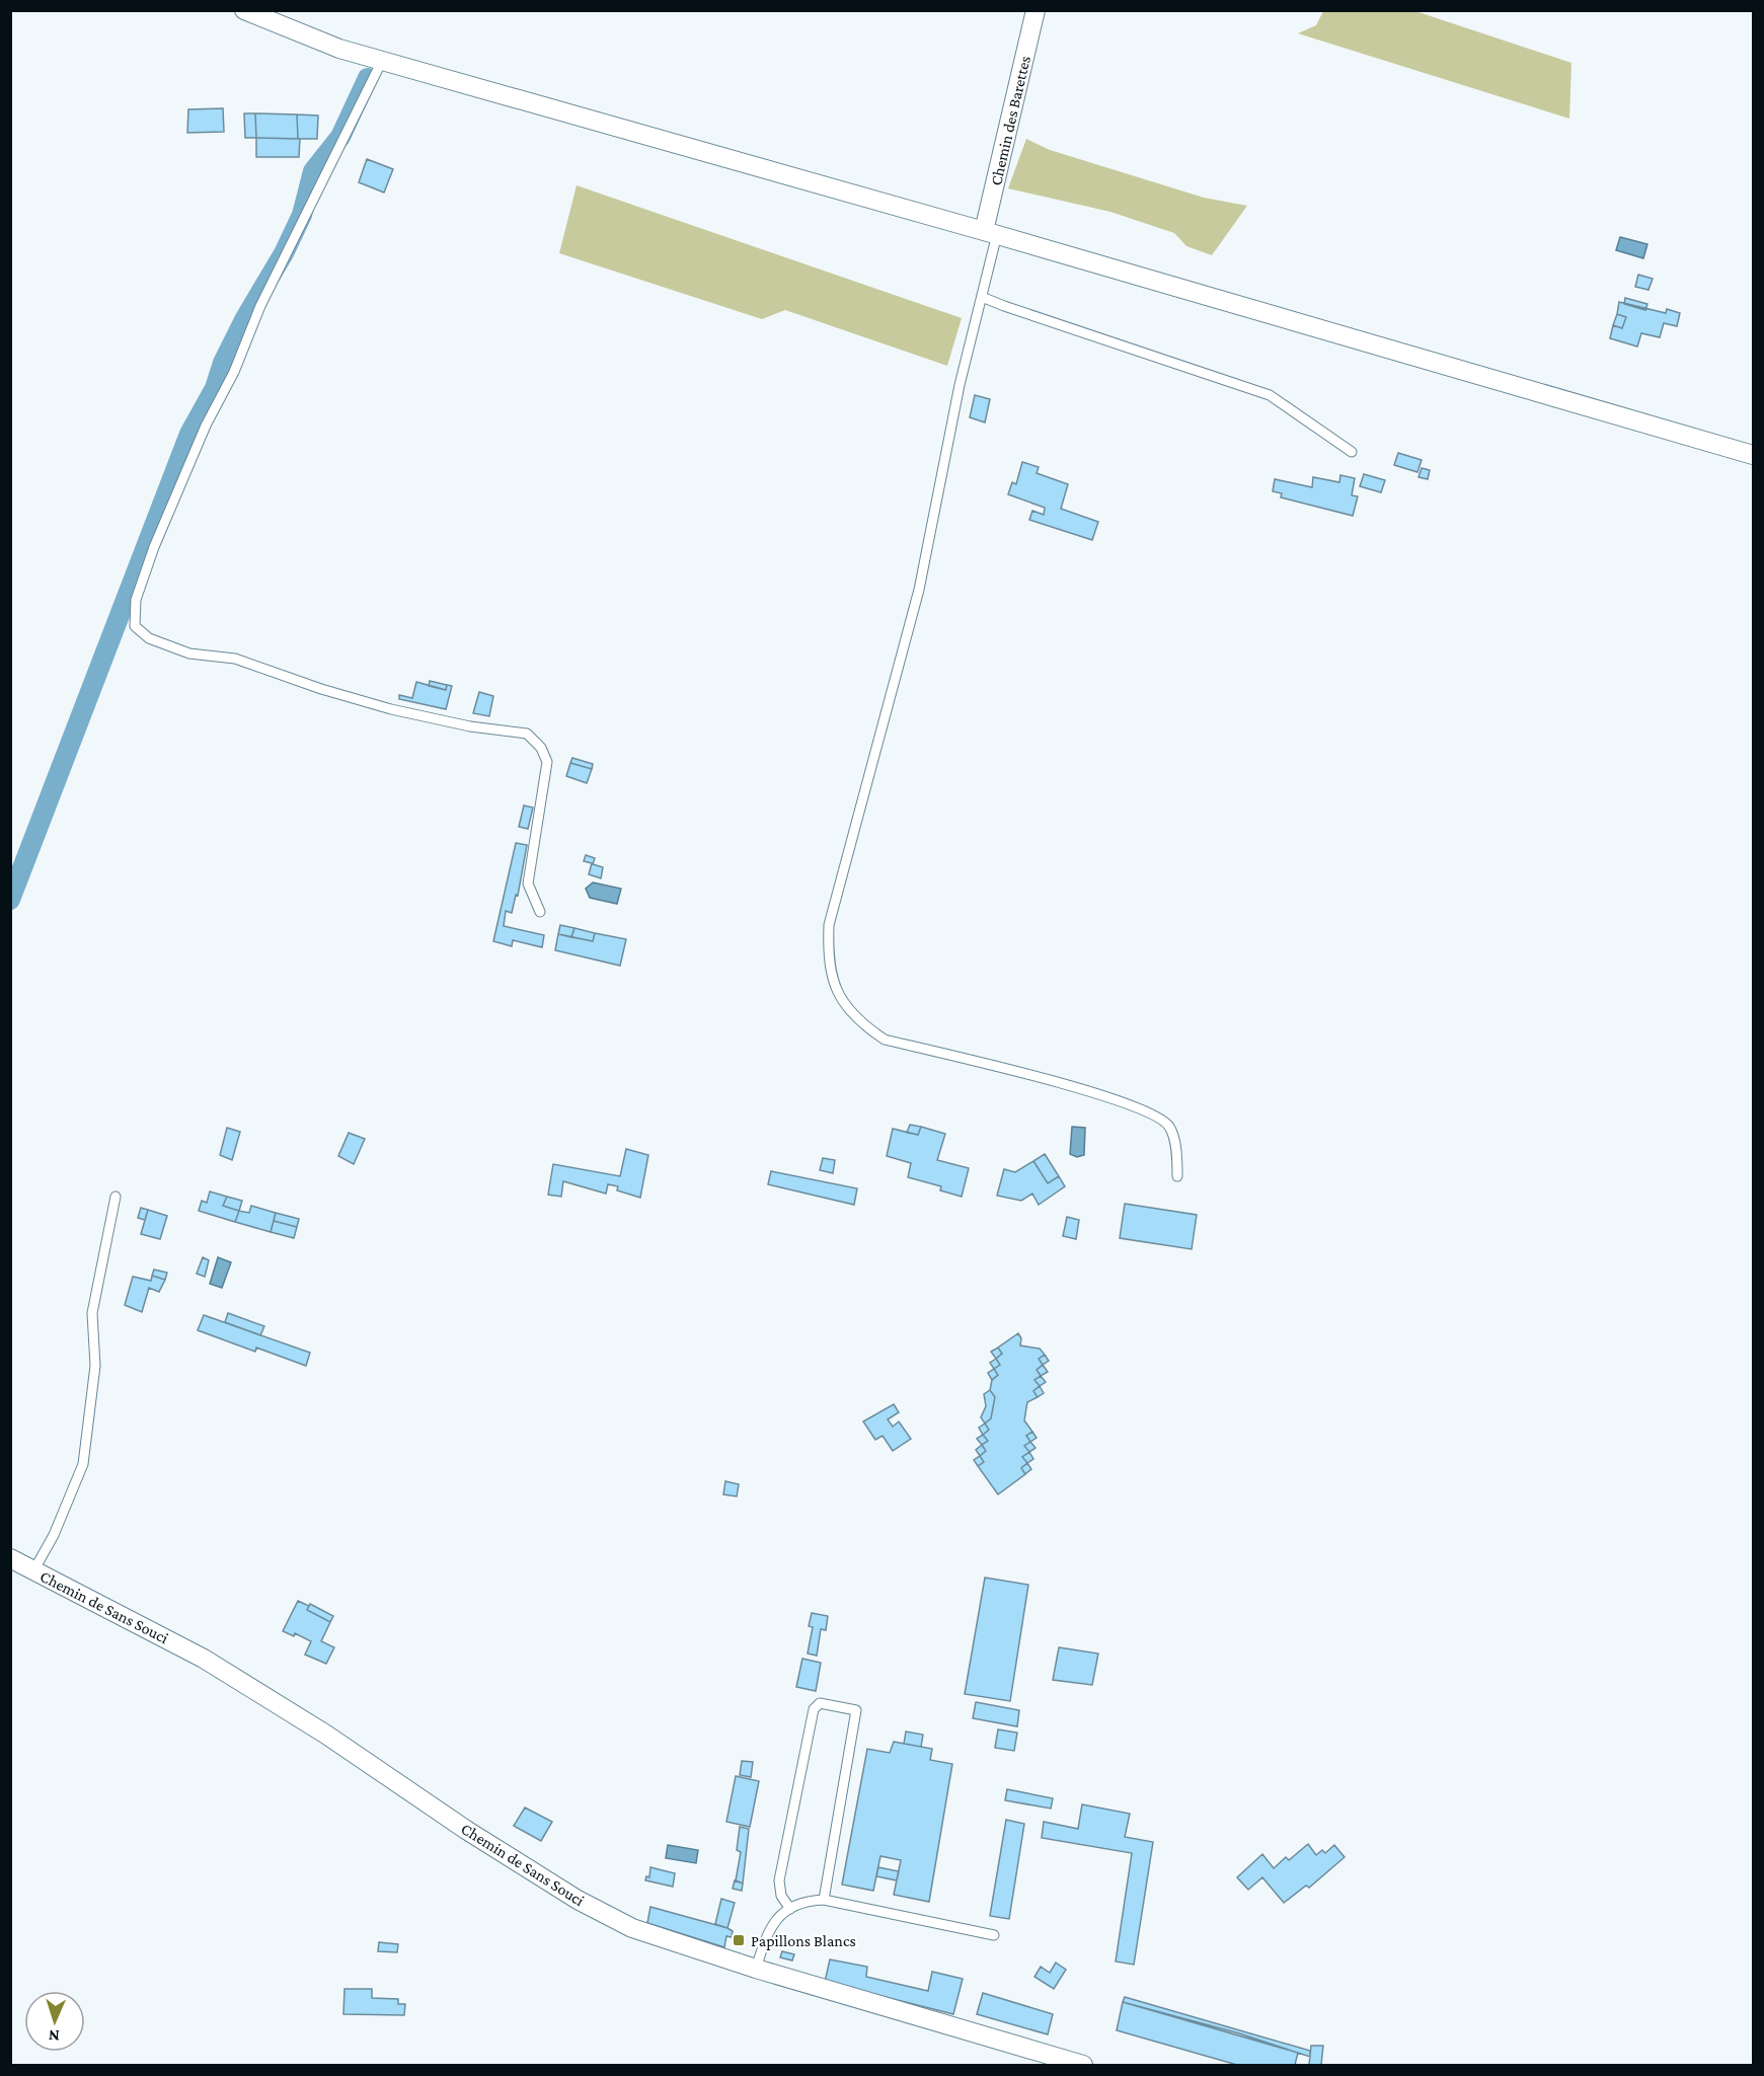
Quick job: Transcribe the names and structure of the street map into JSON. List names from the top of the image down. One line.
{"streets":{"street":["Chemin des Barettes","Chemin de Sans Souci"]},"places":{"transit":["Papillons Blancs"]},"north":"bottom"}
